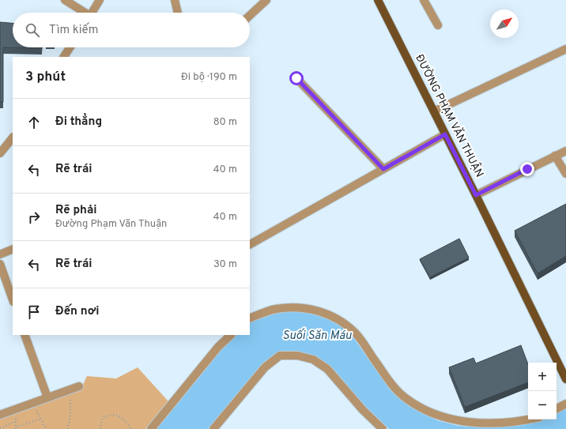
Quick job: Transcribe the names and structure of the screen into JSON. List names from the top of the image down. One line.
{"streets":{"main road":["ĐƯỜNG PHẠM VĂN THUẬN"]},"water":["Suối Săn Máu"],"north":"top right","page":{"search":"Tìm kiếm","heading":["3 phút","Đi bộ · 190 m"],"list":[["Đi thẳng","80 m"],["Rẽ trái","40 m"],["Rẽ phải","Đường Phạm Văn Thuận","40 m"],["Rẽ trái","30 m"],"Đến nơi"],"map_buttons":["+","−"]}}
